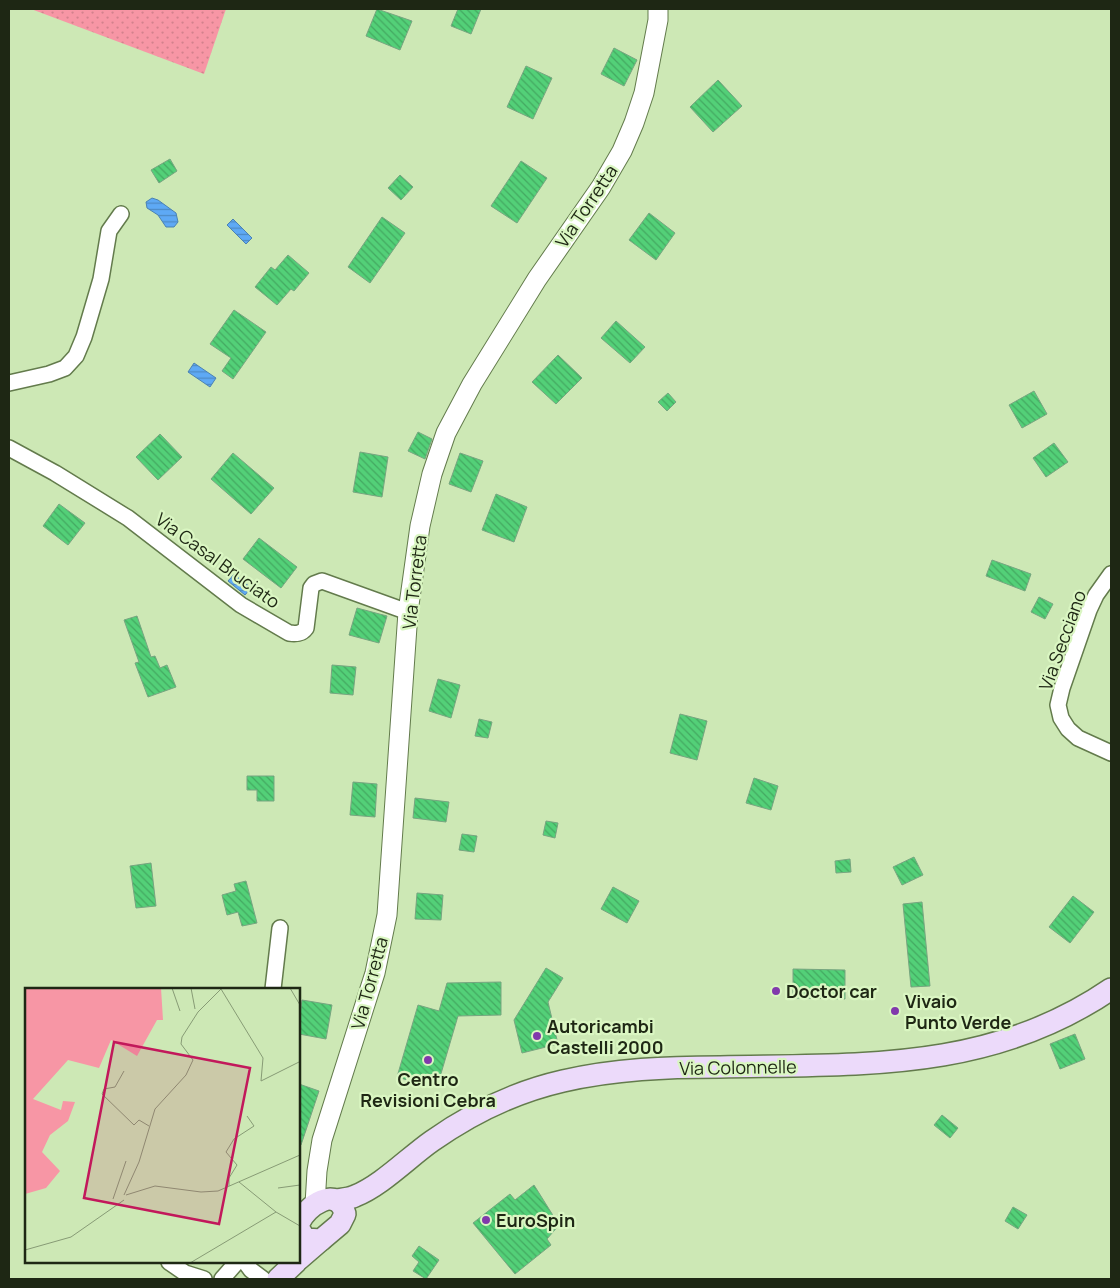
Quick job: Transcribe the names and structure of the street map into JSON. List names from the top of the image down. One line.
{"streets":{"main road":["Via Colonnelle"],"street":["Via Torretta","Via Casal Bruciato","Via Secciano"]},"crossings":[["Via Torretta","Via Casal Bruciato"],["Via Torretta","Via Colonnelle"]],"places":["Doctor car","Vivaio Punto Verde","Autoricambi Castelli 2000","Centro Revisioni Cebra","EuroSpin"]}
